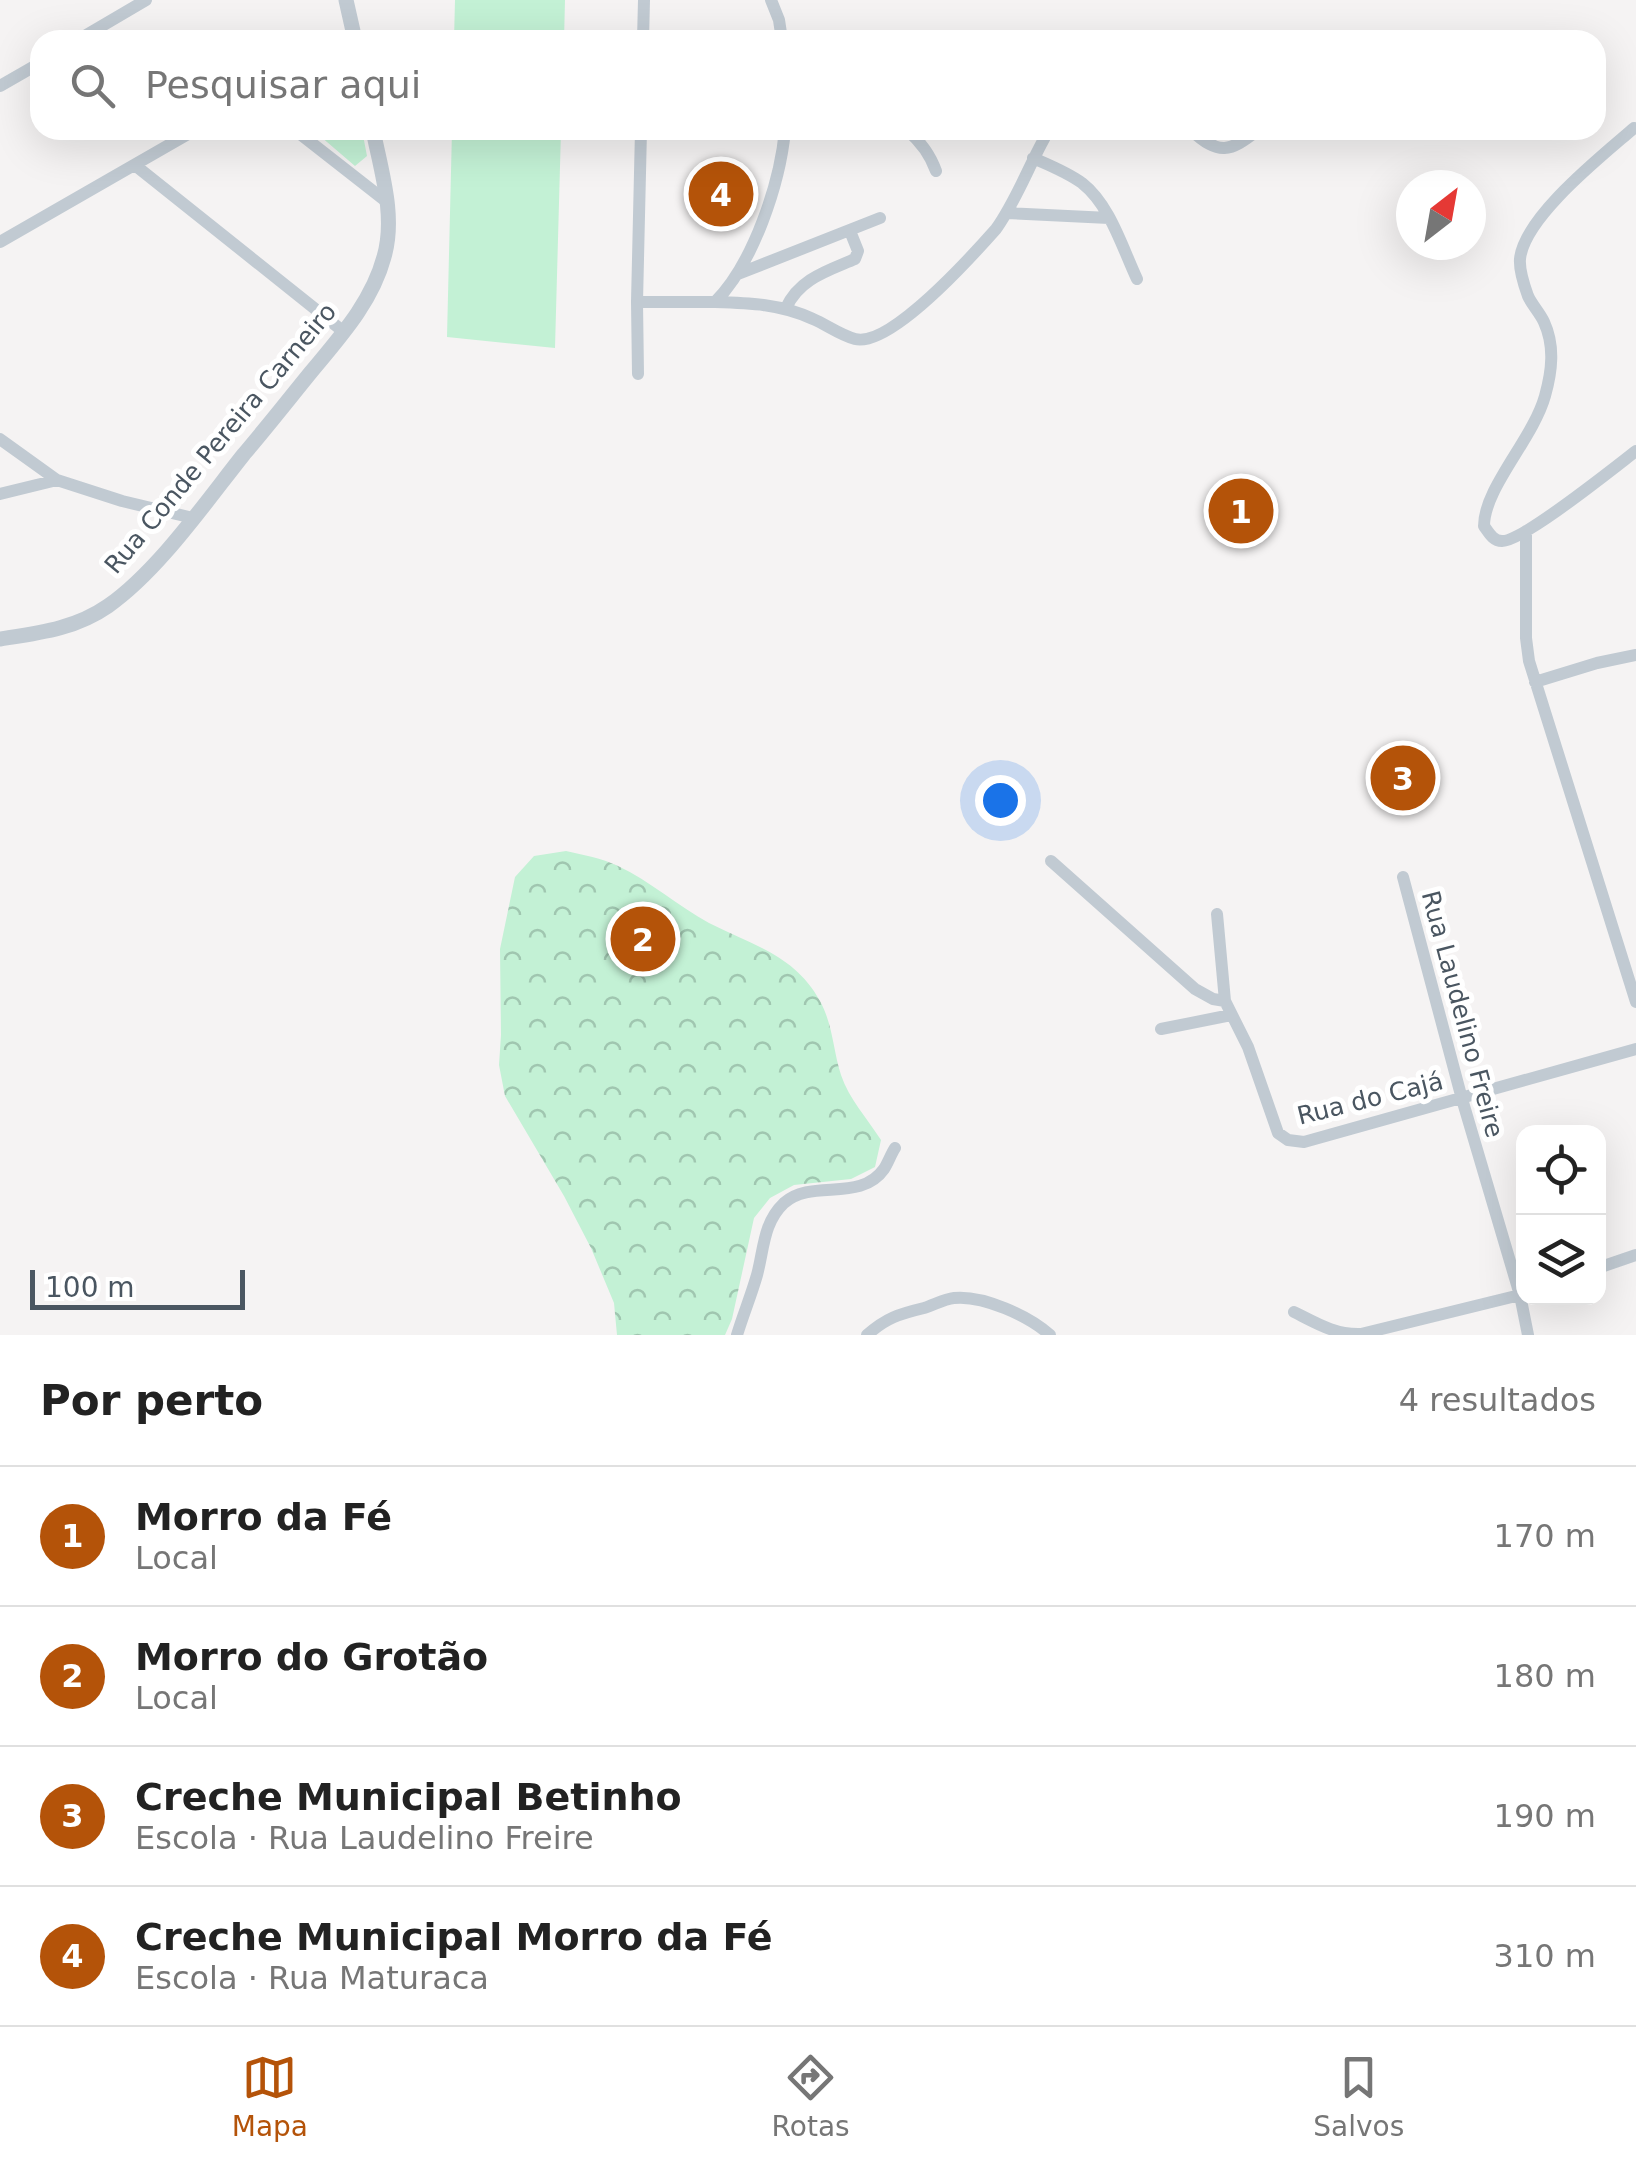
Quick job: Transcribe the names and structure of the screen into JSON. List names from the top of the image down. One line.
{"streets":{"street":["Rua Conde Pereira Carneiro","Rua Laudelino Freire","Rua do Cajá"]},"crossings":[["Rua Laudelino Freire","Rua do Cajá"]],"scale_bar":"100 m","north":"top right","page":{"search":"Pesquisar aqui","pins":["4","1","3","2"],"scale":"100 m","heading":["Por perto","4 resultados"],"list":[{"mark":"1","name":"Morro da Fé","note":"Local","value":"170 m"},{"mark":"2","name":"Morro do Grotão","note":"Local","value":"180 m"},{"mark":"3","name":"Creche Municipal Betinho","note":"Escola · Rua Laudelino Freire","value":"190 m"},{"mark":"4","name":"Creche Municipal Morro da Fé","note":"Escola · Rua Maturaca","value":"310 m"}],"nav":["Mapa","Rotas","Salvos"]}}
